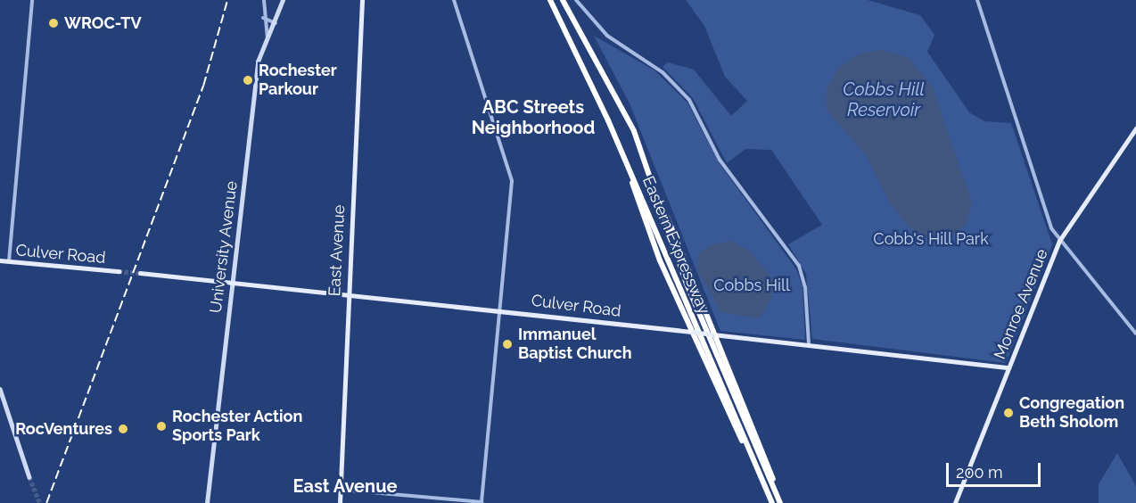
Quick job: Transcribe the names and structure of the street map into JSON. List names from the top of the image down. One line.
{"streets":{"highway":["Eastern Expressway"],"main road":["University Avenue","East Avenue","Culver Road","Monroe Avenue"]},"crossings":[["University Avenue","Culver Road"],["East Avenue","Culver Road"],["Culver Road","Monroe Avenue"]],"districts":["ABC Streets Neighborhood","East Avenue"],"water":["Cobbs Hill Reservoir"],"parks":["Cobb's Hill Park","Cobbs Hill"],"places":["WROC-TV","Rochester Parkour","Immanuel Baptist Church","Congregation Beth Sholom","Rochester Action Sports Park","RocVentures"],"scale_bar":"200 m"}
